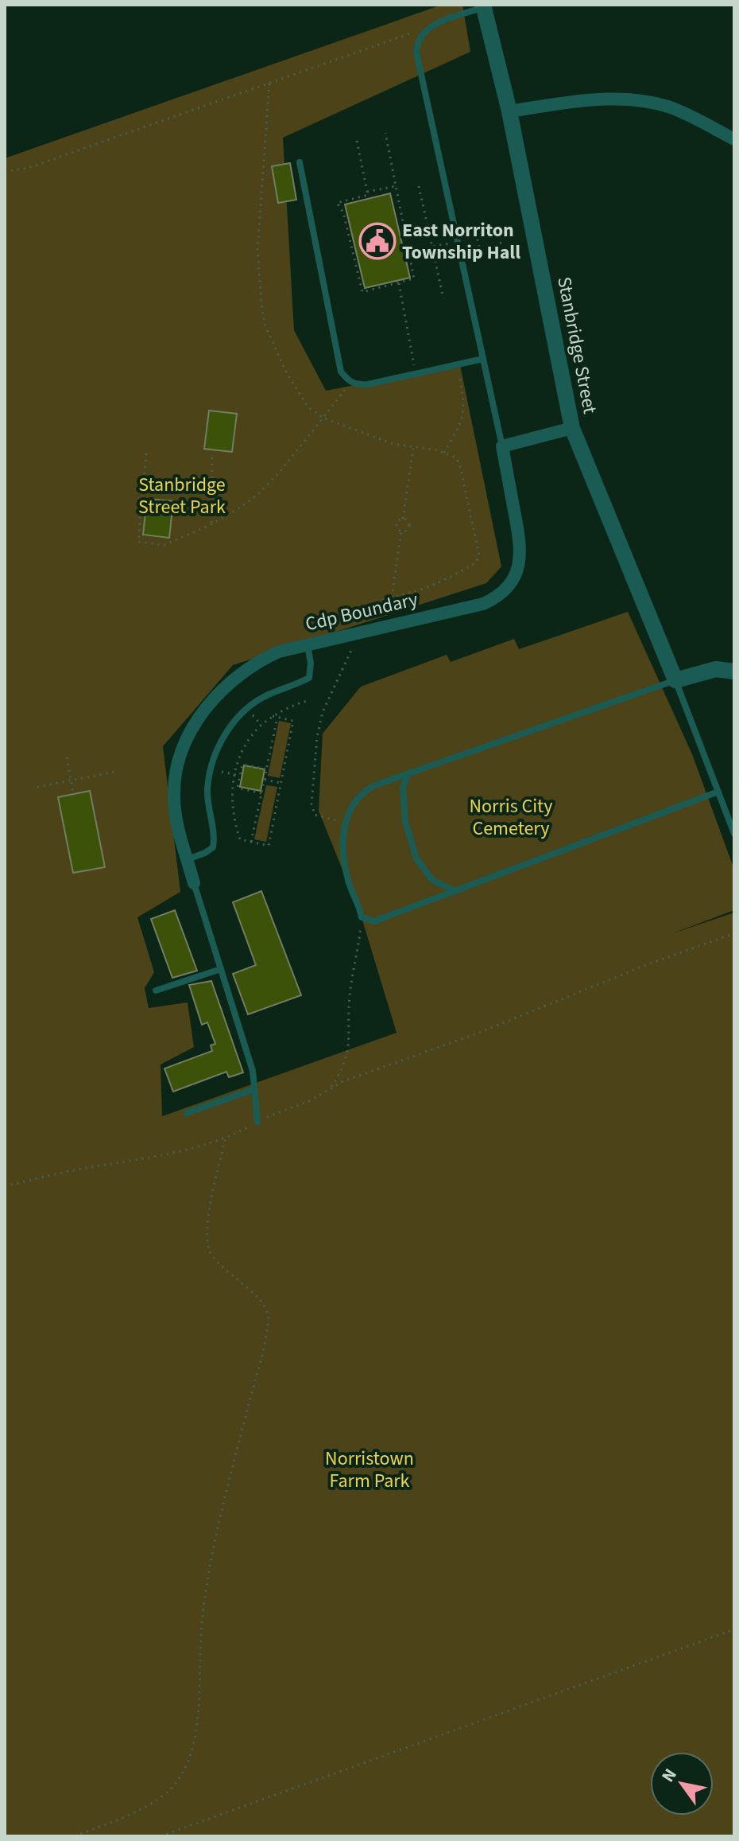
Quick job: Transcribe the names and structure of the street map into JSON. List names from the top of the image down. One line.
{"streets":{"street":["Stanbridge Street","Cdp Boundary"]},"parks":["Stanbridge Street Park","Norris City Cemetery","Norristown Farm Park"],"places":{"public building":["East Norriton Township Hall"]},"north":"top left"}
